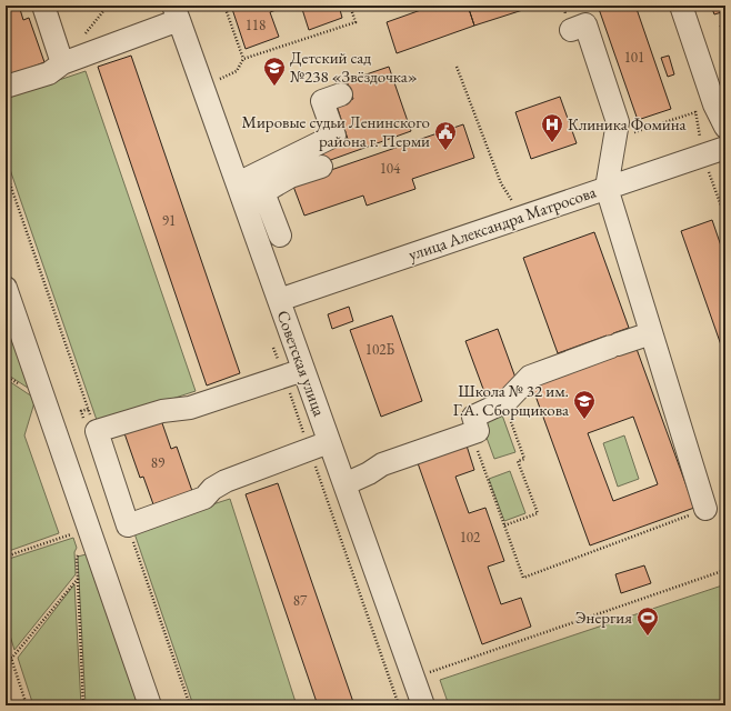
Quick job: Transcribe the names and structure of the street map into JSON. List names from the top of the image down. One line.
{"streets":{"street":["улица Александра Матросова","Советская улица"]},"crossings":[["улица Александра Матросова","Советская улица"]],"places":{"school or university":["Детский сад №238 «Звёздочка»","Школа № 32 им. Г.А. Сборщикова"],"hospital":["Клиника Фомина"],"public building":["Мировые судьи Ленинского района г. Перми"],"sports":["Энергия"]},"house_numbers":["118","101","104","91","102Б","89","102","87"]}
